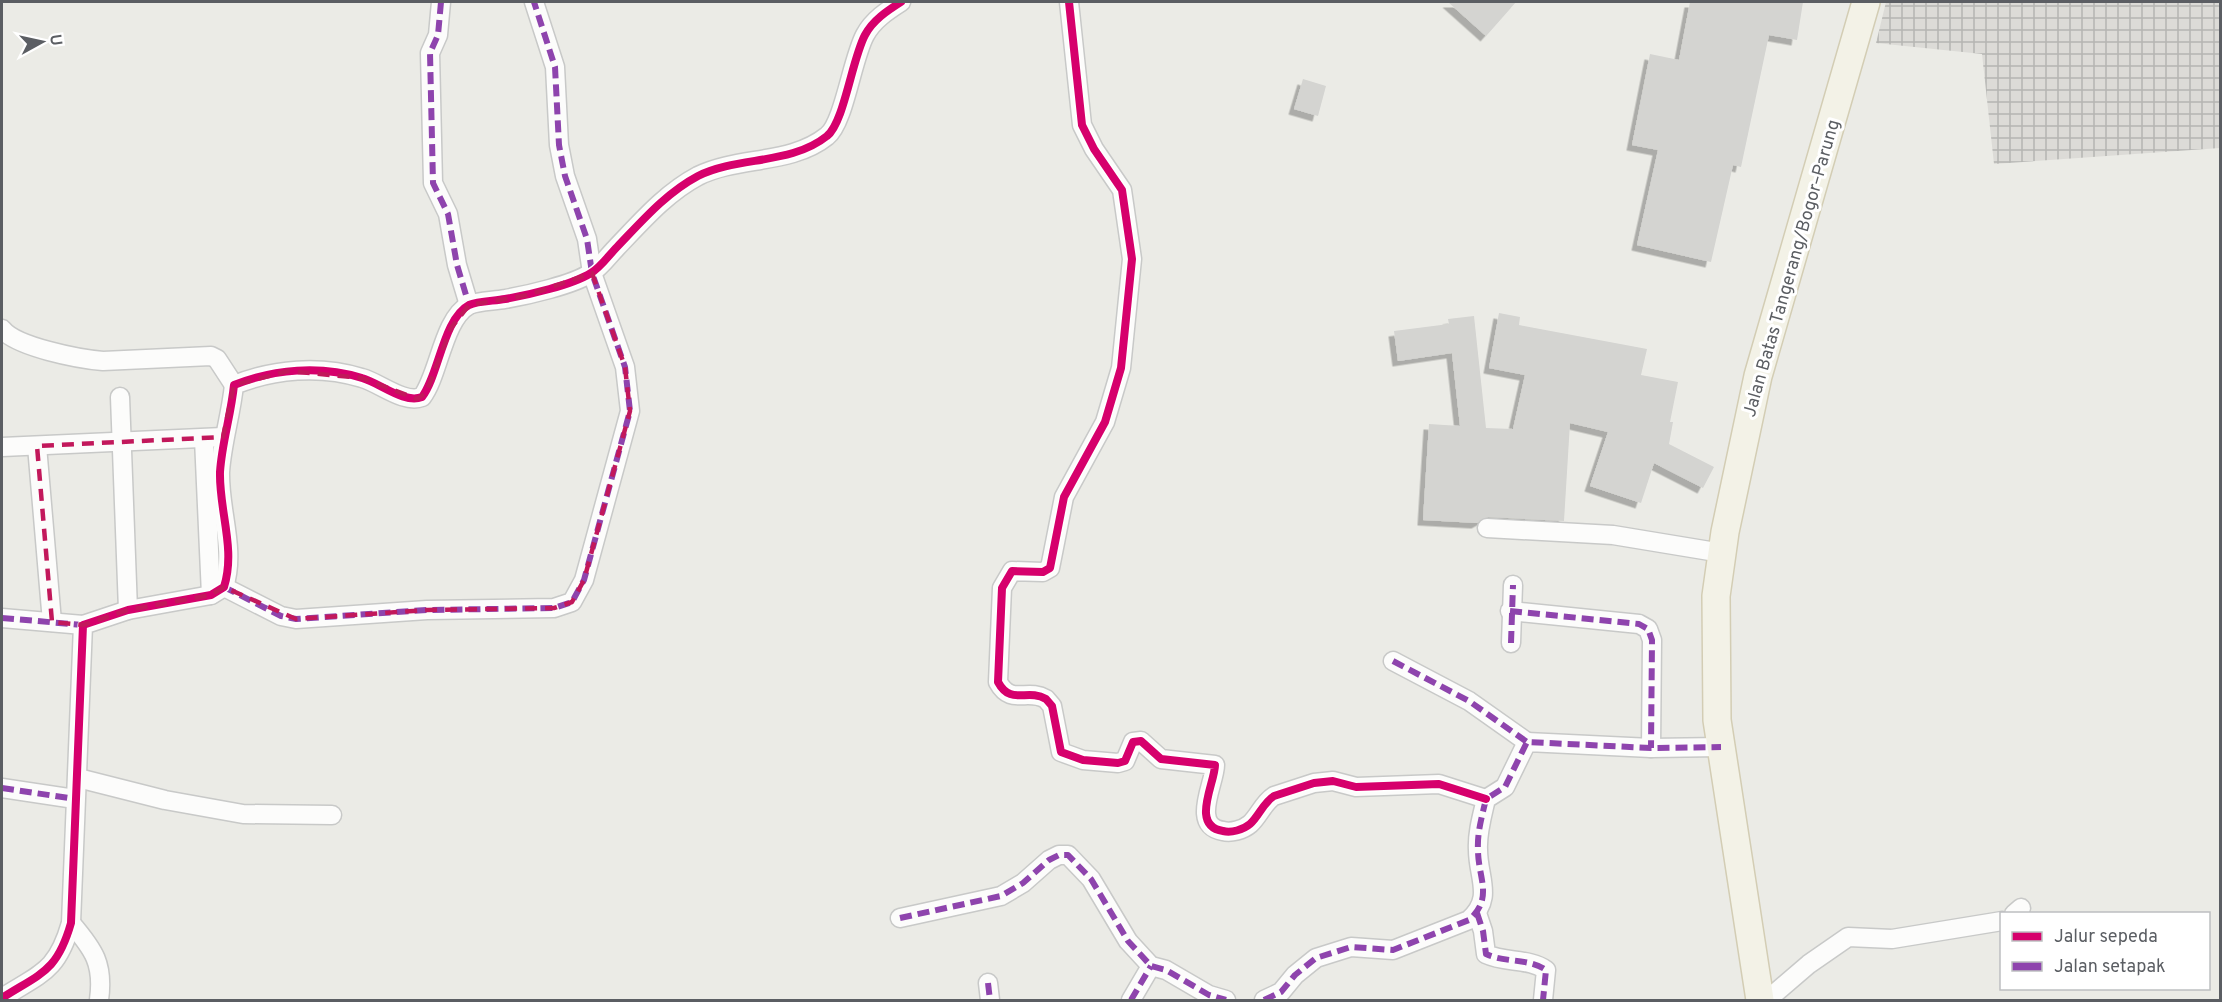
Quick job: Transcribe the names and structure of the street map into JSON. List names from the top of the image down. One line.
{"streets":{"main road":["Jalan Batas Tangerang/Bogor–Parung"]},"legend":["Jalur sepeda","Jalan setapak"],"north":"right"}
